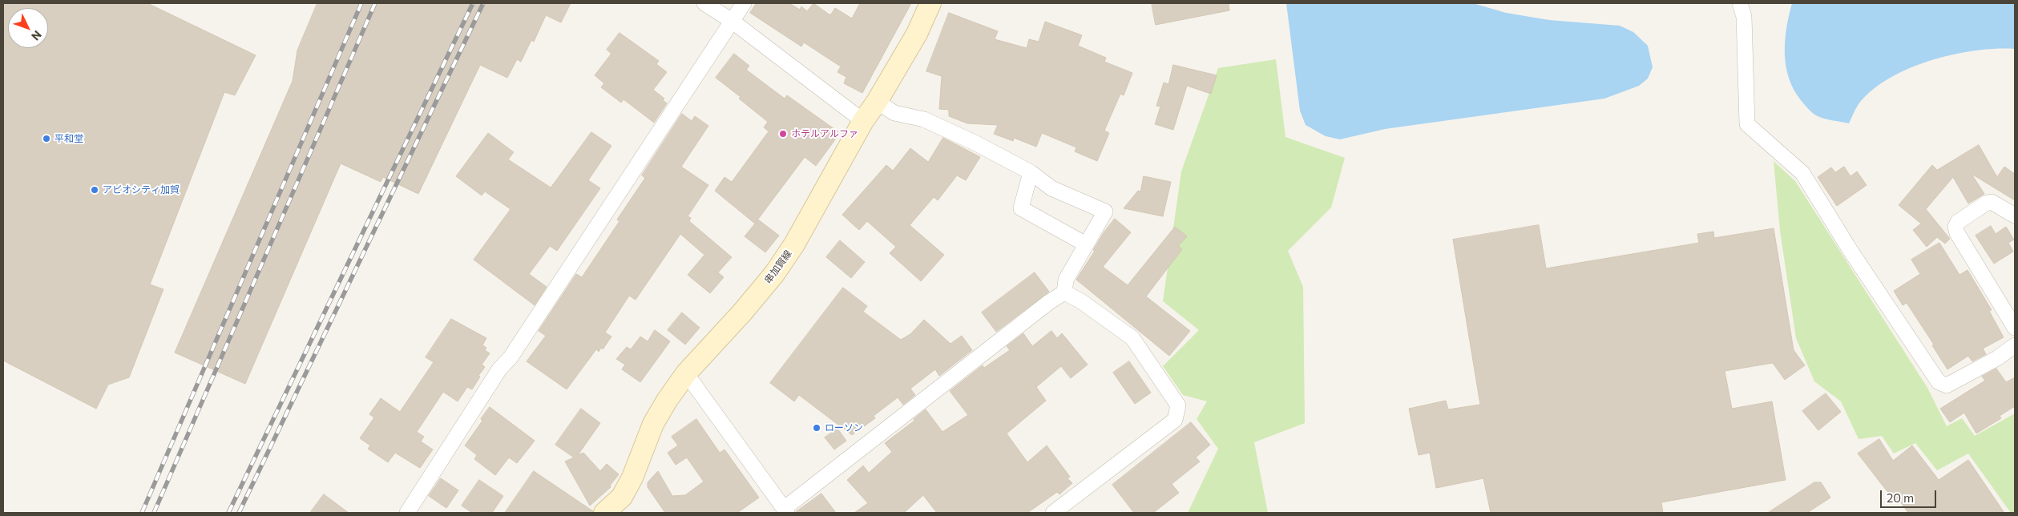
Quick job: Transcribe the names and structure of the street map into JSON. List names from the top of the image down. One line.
{"streets":{"main road":["串加賀線"]},"places":["ホテルアルファ","平和堂","アビオシティ加賀","ローソン"],"scale_bar":"20 m","north":"bottom right"}
